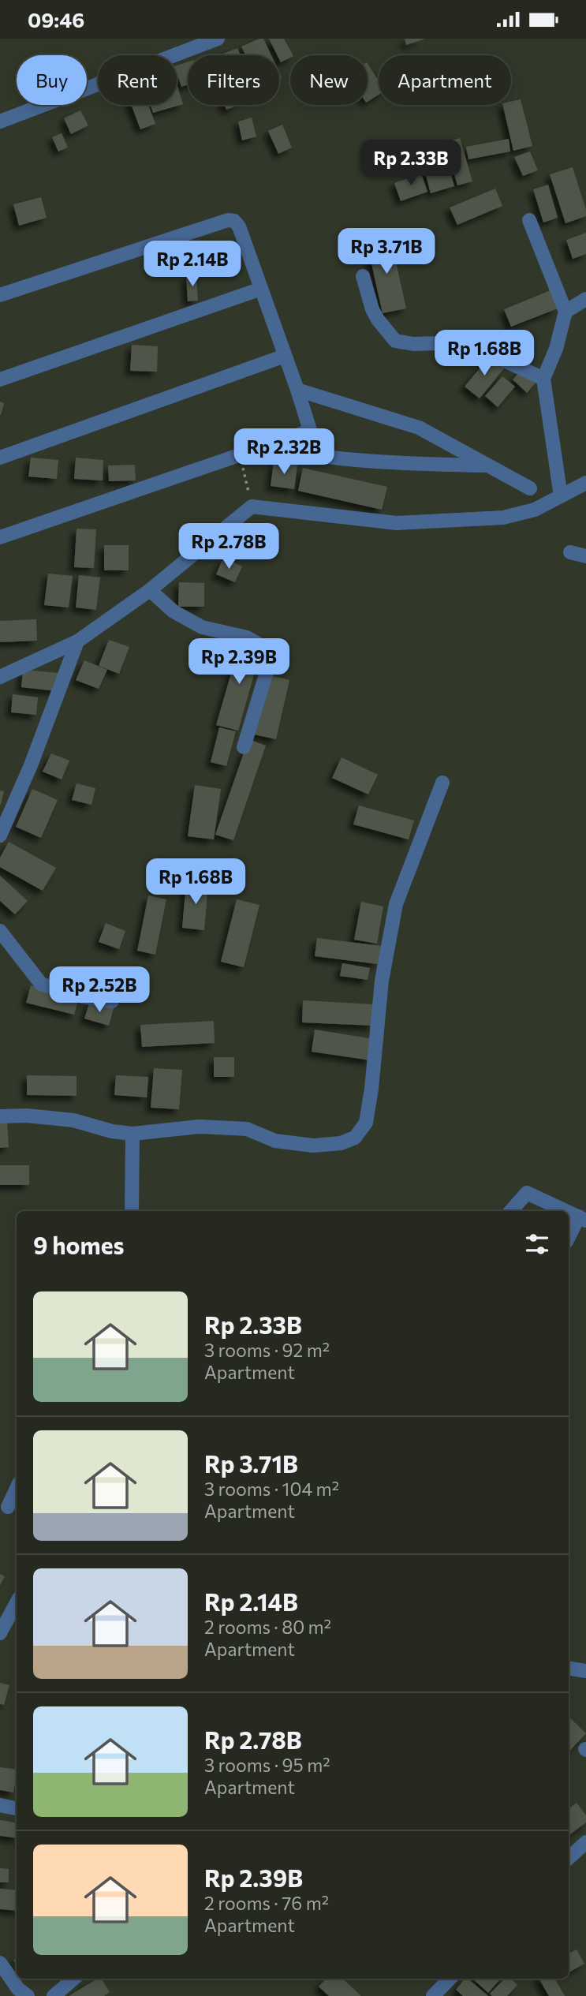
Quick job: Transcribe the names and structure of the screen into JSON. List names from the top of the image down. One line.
{"page":{"status":"09:46","chip":["Buy","Rent","Filters","New","Apartment"],"price":["Rp 2.33B","Rp 3.71B","Rp 2.14B","Rp 1.68B","Rp 2.32B","Rp 2.78B","Rp 2.39B","Rp 1.68B","Rp 2.52B"],"heading":"9 homes","list":[{"name":"Rp 2.33B","note":"3 rooms · 92 m² · Apartment"},{"name":"Rp 3.71B","note":"3 rooms · 104 m² · Apartment"},{"name":"Rp 2.14B","note":"2 rooms · 80 m² · Apartment"},{"name":"Rp 2.78B","note":"3 rooms · 95 m² · Apartment"},{"name":"Rp 2.39B","note":"2 rooms · 76 m² · Apartment"}]}}
